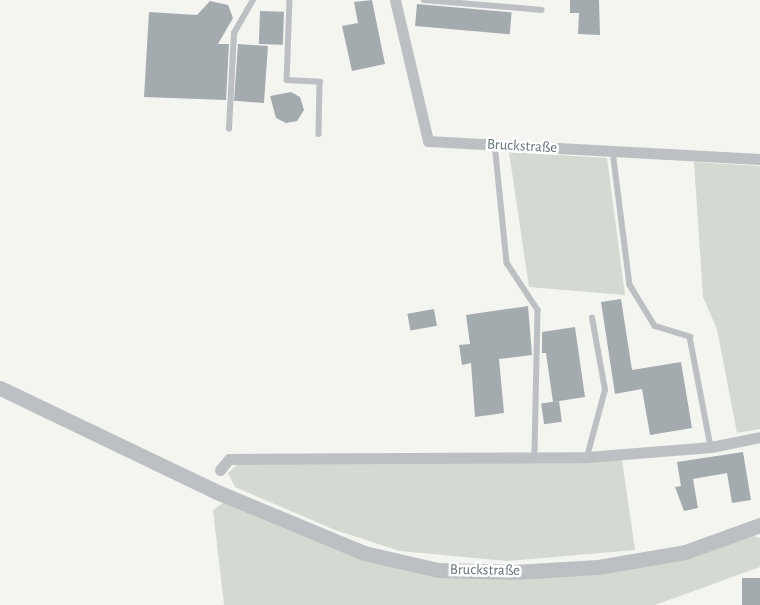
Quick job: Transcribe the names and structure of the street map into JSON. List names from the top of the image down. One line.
{"streets":{"street":["Bruckstraße"]}}
